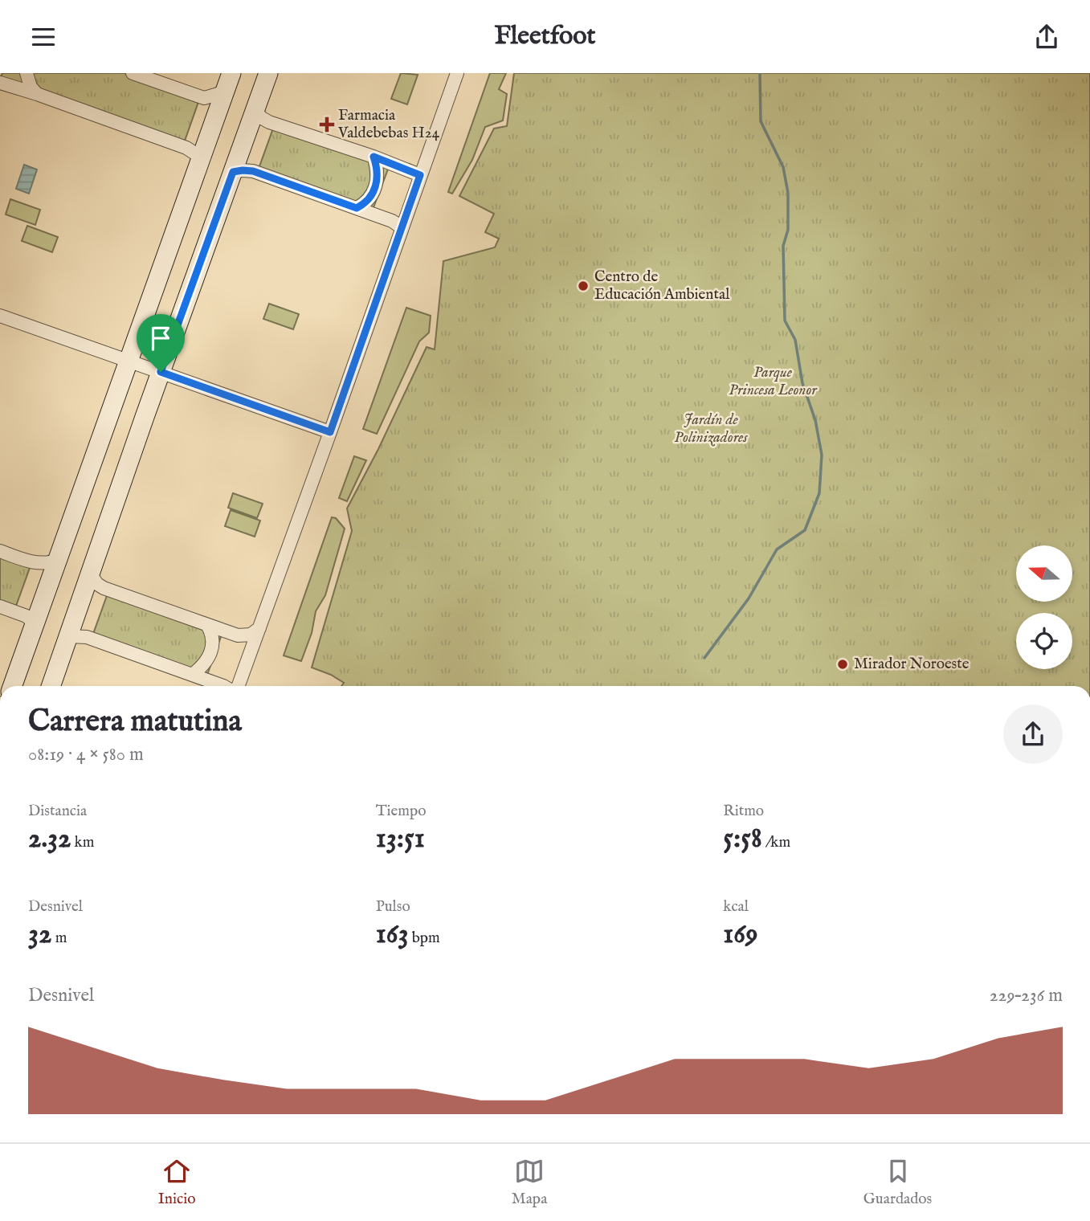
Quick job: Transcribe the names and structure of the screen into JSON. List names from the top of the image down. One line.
{"parks":["Parque Princesa Leonor","Jardín de Polinizadores"],"places":{"health":["Farmacia Valdebebas H24"],"other":["Centro de Educación Ambiental","Mirador Noroeste"]},"north":"left","page":{"header":"Fleetfoot","heading":["Carrera matutina","08:19 · 4 × 580 m"],"stats":[["Distancia","2.32 km"],["Tiempo","13:51"],["Ritmo","5:58 /km"],["Desnivel","32 m"],["Pulso","163 bpm"],["kcal","169"]],"chart":["Desnivel","229–236 m"],"tabs":["Inicio","Mapa","Guardados"]}}
